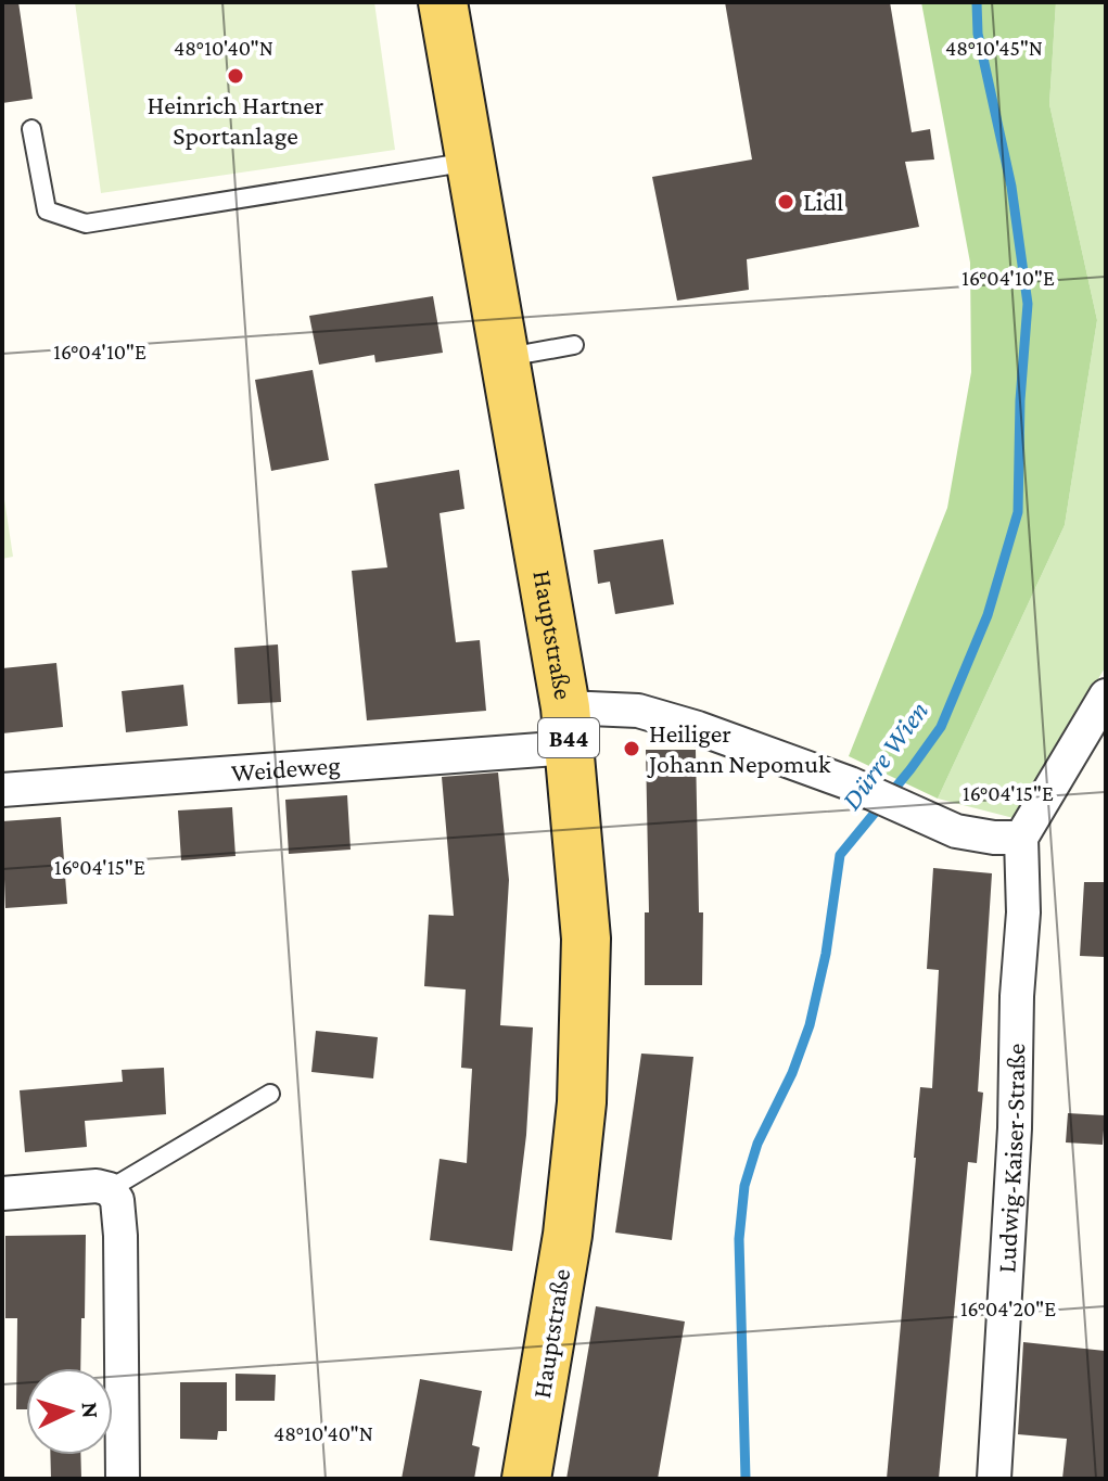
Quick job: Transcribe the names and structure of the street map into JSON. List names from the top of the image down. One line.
{"streets":{"main road":["Hauptstraße","B44"],"street":["Weideweg","Ludwig-Kaiser-Straße"]},"crossings":[["Hauptstraße","Weideweg"]],"water":["Dürre Wien"],"places":["Heinrich Hartner Sportanlage","Lidl","Heiliger Johann Nepomuk"],"north":"right","coordinates":["48°10'40\"N","48°10'45\"N","16°04'10\"E","16°04'15\"E","16°04'20\"E"]}
